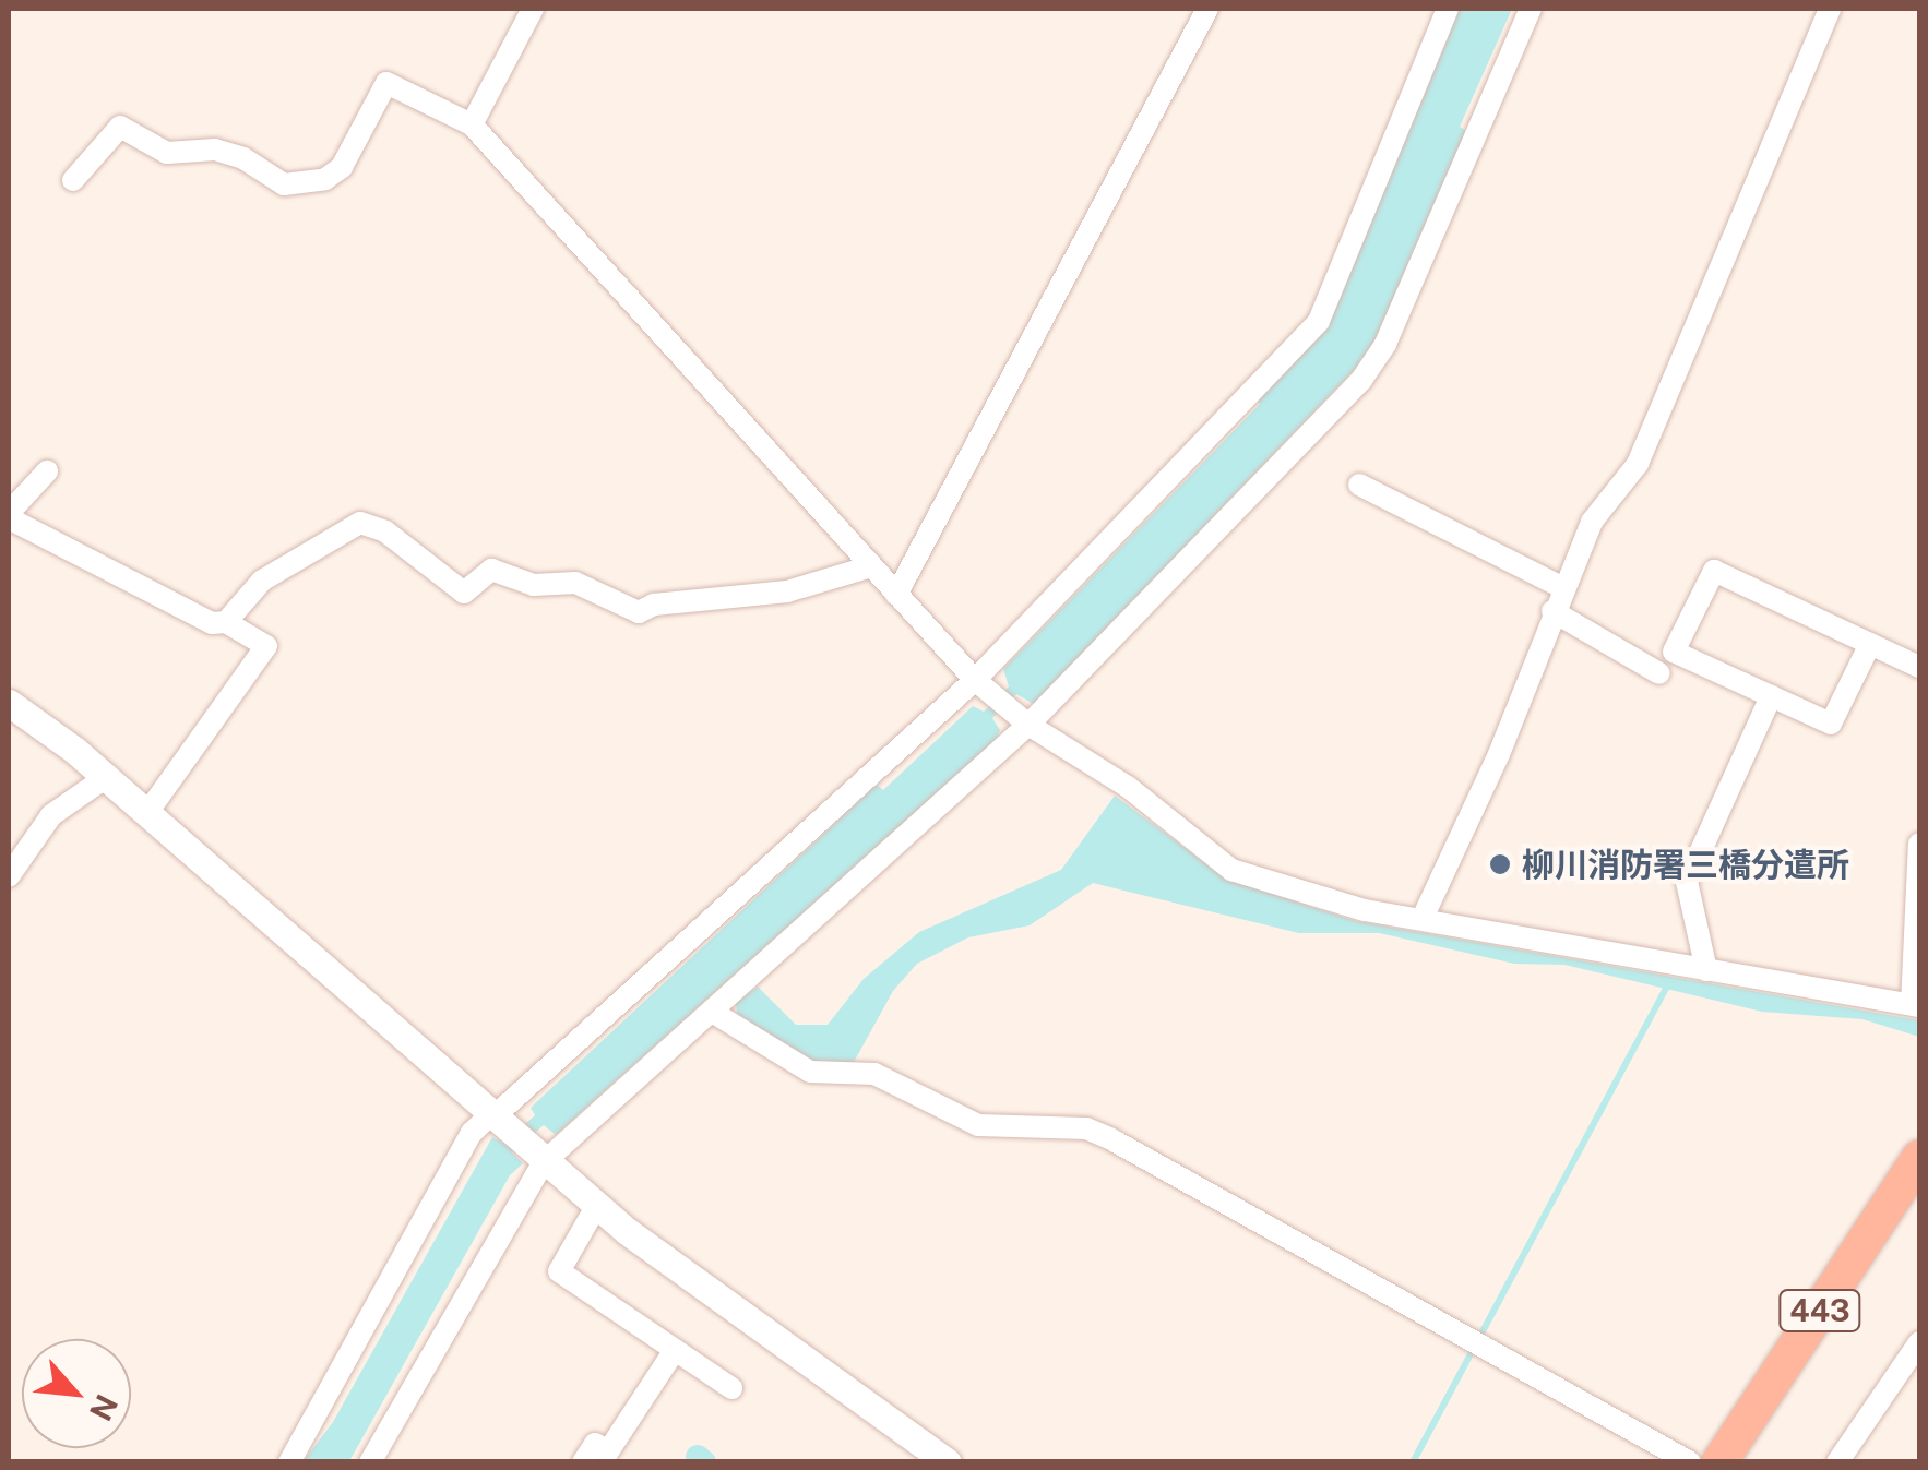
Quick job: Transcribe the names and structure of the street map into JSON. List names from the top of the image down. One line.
{"streets":{"highway":["443"]},"places":["柳川消防署三橋分遣所"],"north":"bottom right"}
